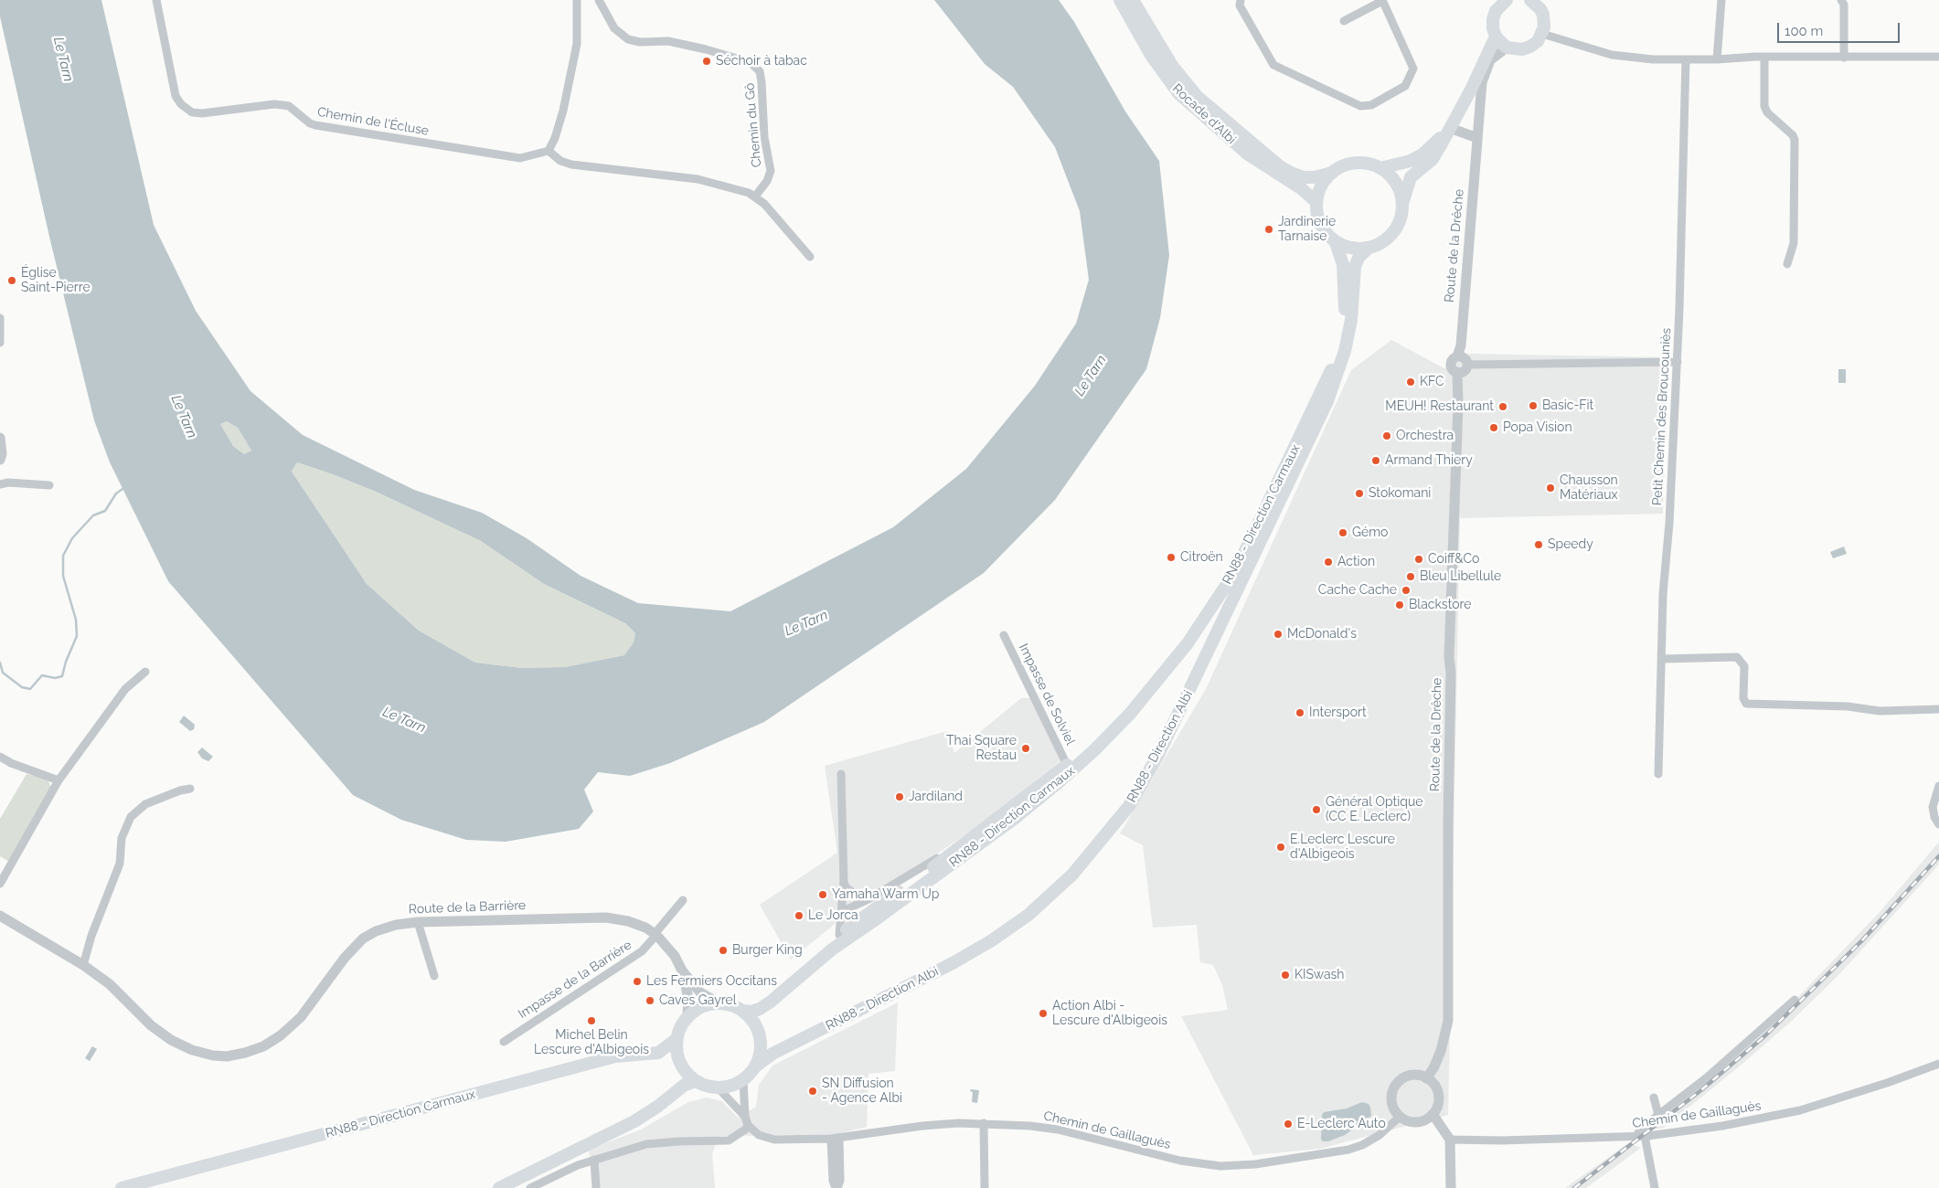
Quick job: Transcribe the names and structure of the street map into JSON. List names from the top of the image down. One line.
{"streets":{"main road":["Rocade d'Albi","RN88 - Direction Carmaux","RN88 - Direction Albi"],"street":["Chemin de l'Écluse","Chemin du Gô","Route de la Drêche","Petit Chemin des Broucouniès","Impasse de Solviel","Route de la Barrière","Impasse de la Barrière","Chemin de Gaillaguès"]},"crossings":[["Rocade d'Albi","RN88 - Direction Carmaux"],["Rocade d'Albi","RN88 - Direction Albi"],["Route de la Drêche","Chemin de Gaillaguès"],["RN88 - Direction Carmaux","RN88 - Direction Albi"],["RN88 - Direction Carmaux","Route de la Barrière"],["RN88 - Direction Carmaux","Chemin de Gaillaguès"],["RN88 - Direction Albi","Route de la Barrière"],["RN88 - Direction Albi","Chemin de Gaillaguès"],["Route de la Barrière","Impasse de la Barrière"],["Route de la Barrière","Chemin de Gaillaguès"]],"water":["Le Tarn"],"places":["Séchoir à tabac","Jardinerie Tarnaise","Église Saint-Pierre","KFC","Basic-Fit","MEUH! Restaurant","Popa Vision","Orchestra","Armand Thiery","Chausson Matériaux","Stokomani","Gémo","Speedy","Citroën","Coiff&Co","Action","Bleu Libellule","Cache Cache","Blackstore","McDonald's","Intersport","Thai Square Restau","Jardiland","Général Optique (CC E. Leclerc)","E.Leclerc Lescure d'Albigeois","Yamaha Warm Up","Le Jorca","Burger King","KISwash","Les Fermiers Occitans","Caves Gayrel","Action Albi - Lescure d'Albigeois","Michel Belin Lescure d'Albigeois","SN Diffusion - Agence Albi","E-Leclerc Auto"],"scale_bar":"100 m"}
